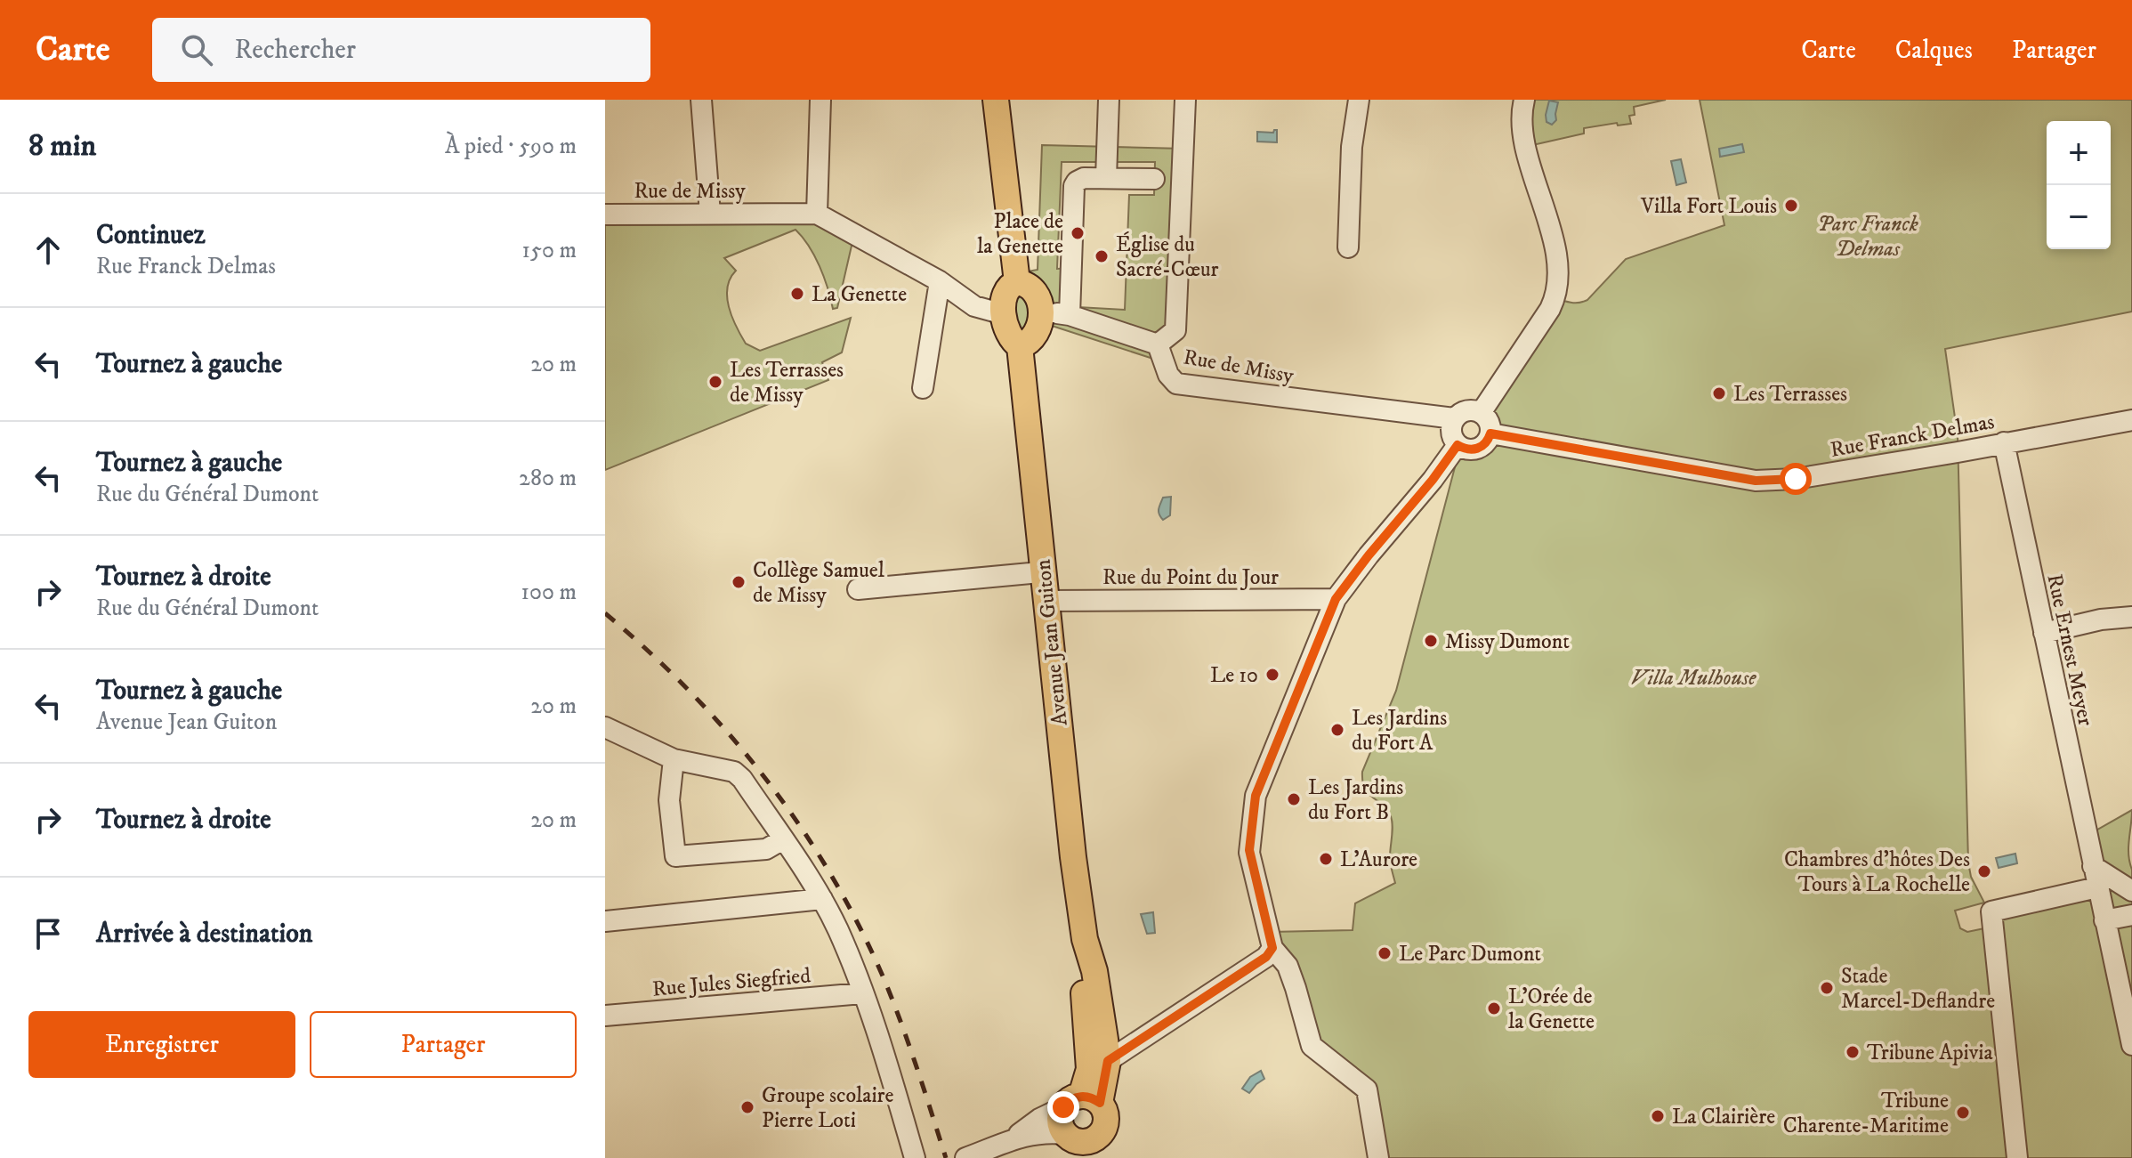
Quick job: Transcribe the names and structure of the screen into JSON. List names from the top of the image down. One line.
{"streets":{"main road":["Avenue Jean Guiton"],"street":["Rue de Missy","Rue Franck Delmas","Rue du Point du Jour","Rue Ernest Meyer","Rue Jules Siegfried"]},"crossings":[["Rue de Missy","Rue Franck Delmas"],["Rue de Missy","Avenue Jean Guiton"],["Rue Franck Delmas","Rue Ernest Meyer"],["Rue du Point du Jour","Avenue Jean Guiton"]],"parks":["Parc Franck Delmas","Villa Mulhouse"],"places":["Villa Fort Louis","Place de la Genette","Église du Sacré-Cœur","La Genette","Les Terrasses de Missy","Les Terrasses","Collège Samuel de Missy","Missy Dumont","Le 10","Les Jardins du Fort A","Les Jardins du Fort B","L'Aurore","Chambres d'hôtes Des Tours à La Rochelle","Le Parc Dumont","Stade Marcel-Deflandre","L'Orée de la Genette","Tribune Apivia","Groupe scolaire Pierre Loti","Tribune Charente-Maritime","La Clairière"],"page":{"header":"Carte","search":"Rechercher","nav":["Carte","Calques","Partager"],"heading":["8 min","À pied · 590 m"],"map_buttons":["+","−"],"list":[["Continuez","Rue Franck Delmas","150 m"],["Tournez à gauche","20 m"],["Tournez à gauche","Rue du Général Dumont","280 m"],["Tournez à droite","Rue du Général Dumont","100 m"],["Tournez à gauche","Avenue Jean Guiton","20 m"],["Tournez à droite","20 m"],"Arrivée à destination"],"buttons":["Enregistrer","Partager"]}}
